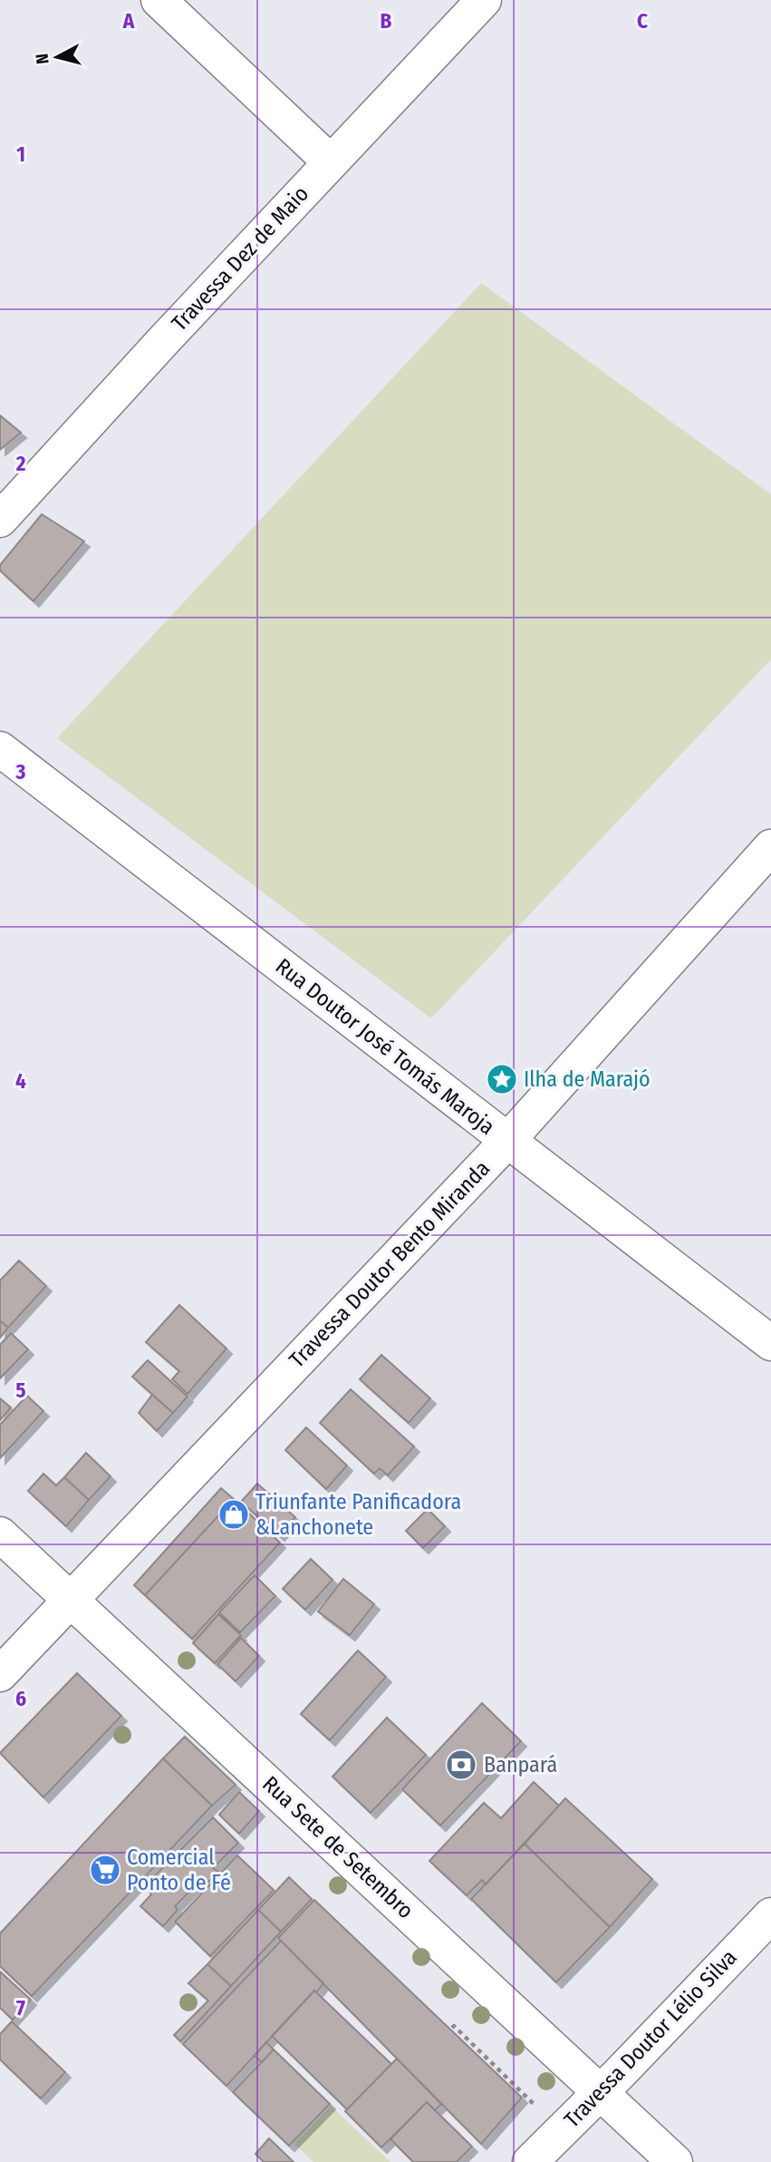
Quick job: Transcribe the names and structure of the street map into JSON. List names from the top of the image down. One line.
{"streets":{"street":["Travessa Dez de Maio","Rua Doutor José Tomás Maroja","Travessa Doutor Bento Miranda","Rua Sete de Setembro","Travessa Doutor Lélio Silva"]},"crossings":[["Rua Doutor José Tomás Maroja","Travessa Doutor Bento Miranda"],["Travessa Doutor Bento Miranda","Rua Sete de Setembro"],["Rua Sete de Setembro","Travessa Doutor Lélio Silva"]],"places":{"place":["Ilha de Marajó"],"shop":["Triunfante Panificadora &Lanchonete"],"bank":["Banpará"],"supermarket":["Comercial Ponto de Fé"]},"north":"left","grid":{"columns":["A","B","C"],"rows":["1","2","3","4","5","6","7"]}}
